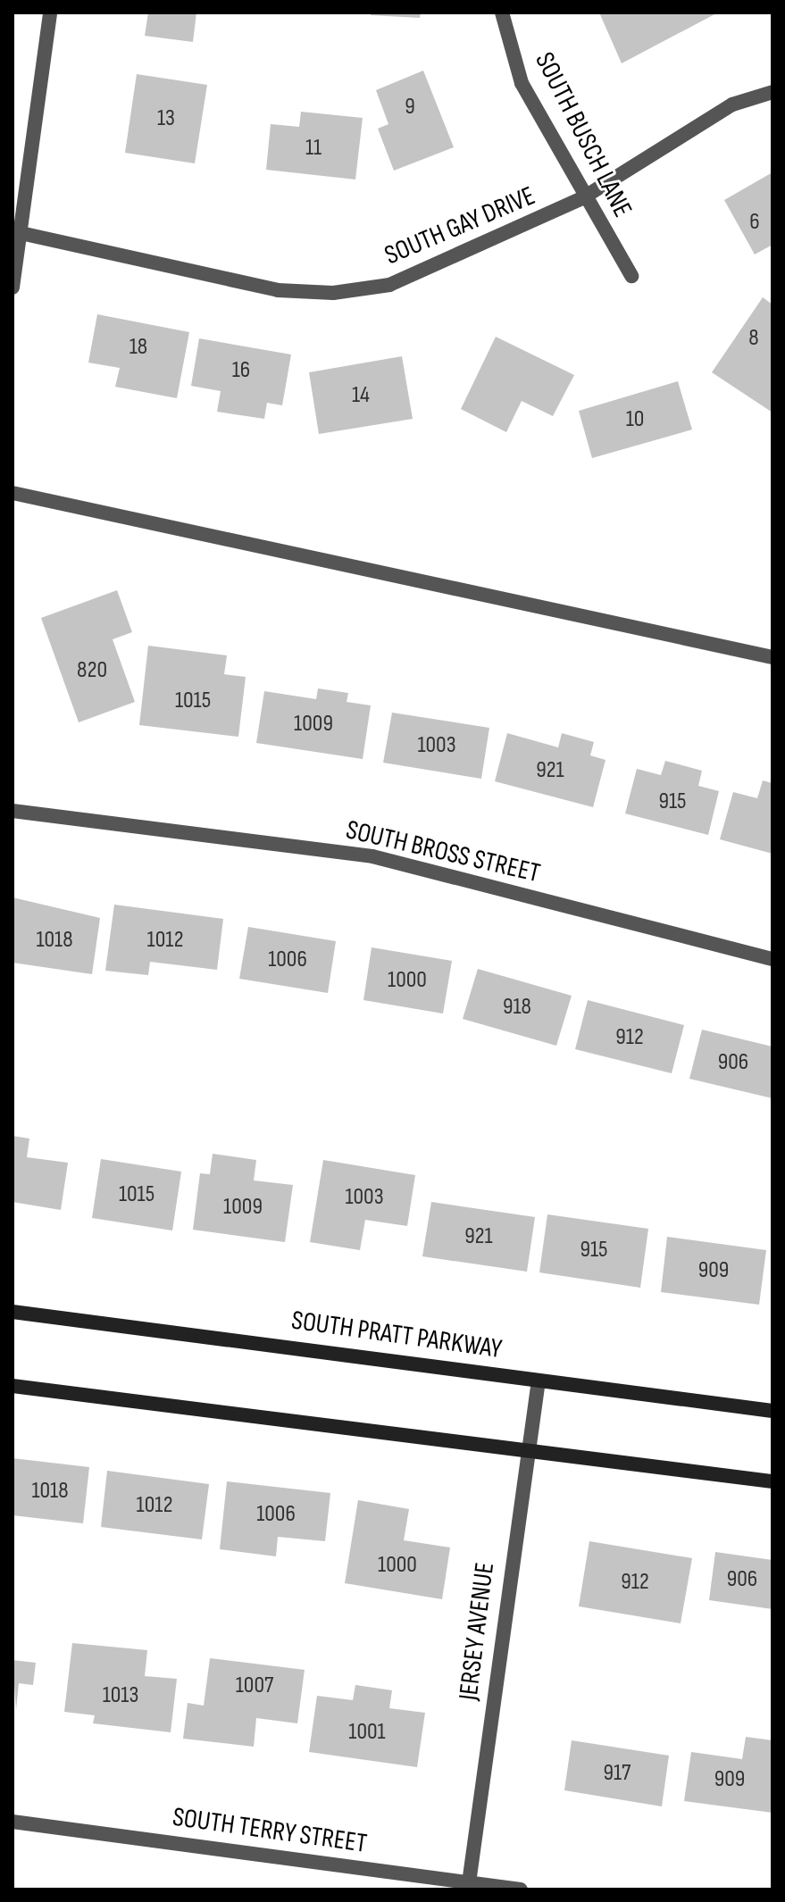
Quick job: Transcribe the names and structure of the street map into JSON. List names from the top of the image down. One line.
{"streets":{"street":["SOUTH BUSCH LANE","SOUTH GAY DRIVE","SOUTH BROSS STREET","SOUTH PRATT PARKWAY","JERSEY AVENUE","SOUTH TERRY STREET"]},"crossings":[["SOUTH BUSCH LANE","SOUTH GAY DRIVE"],["SOUTH PRATT PARKWAY","JERSEY AVENUE"],["JERSEY AVENUE","SOUTH TERRY STREET"]],"house_numbers":["9","13","11","6","8","18","16","14","10","820","1015","1009","1003","921","915","1018","1012","1006","1000","918","912","906","1015","1003","1009","921","915","909","1018","1012","1006","1000","906","912","1007","1013","1001","917","909"]}
